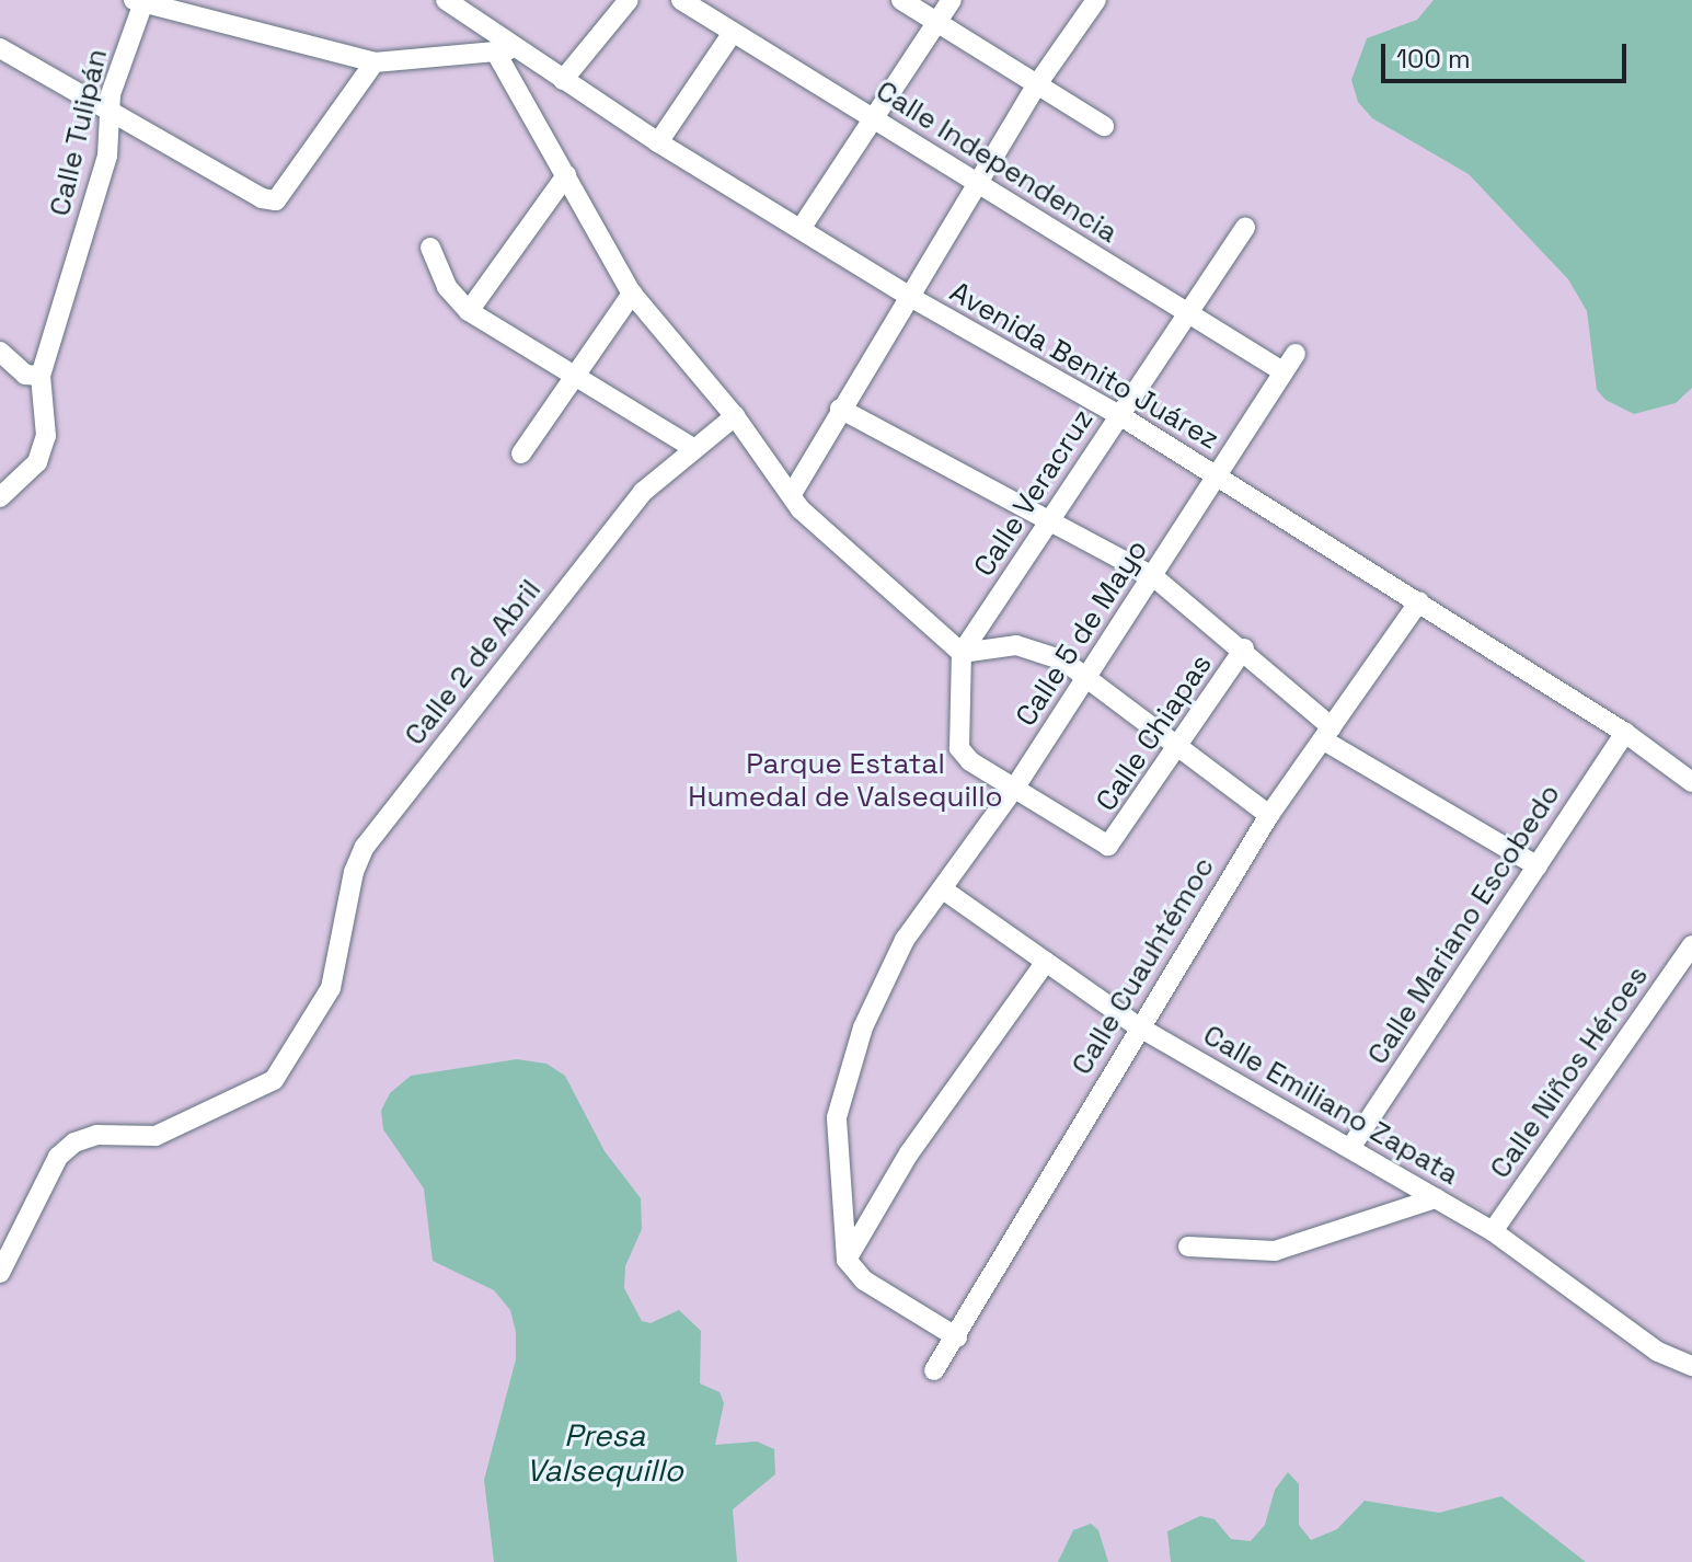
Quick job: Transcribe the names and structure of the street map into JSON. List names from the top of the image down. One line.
{"streets":{"street":["Calle Tulipán","Calle Independencia","Avenida Benito Juárez","Calle Veracruz","Calle 5 de Mayo","Calle 2 de Abril","Calle Chiapas","Calle Mariano Escobedo","Calle Cuauhtémoc","Calle Niños Héroes","Calle Emiliano Zapata"]},"crossings":[["Calle Independencia","Calle Veracruz"],["Calle Independencia","Calle 5 de Mayo"],["Avenida Benito Juárez","Calle Veracruz"],["Avenida Benito Juárez","Calle 5 de Mayo"],["Avenida Benito Juárez","Calle Mariano Escobedo"],["Avenida Benito Juárez","Calle Cuauhtémoc"],["Calle 5 de Mayo","Calle Chiapas"],["Calle 5 de Mayo","Calle Emiliano Zapata"],["Calle Mariano Escobedo","Calle Emiliano Zapata"],["Calle Cuauhtémoc","Calle Emiliano Zapata"],["Calle Niños Héroes","Calle Emiliano Zapata"]],"water":["Presa Valsequillo"],"parks":["Parque Estatal Humedal de Valsequillo"],"scale_bar":"100 m"}
